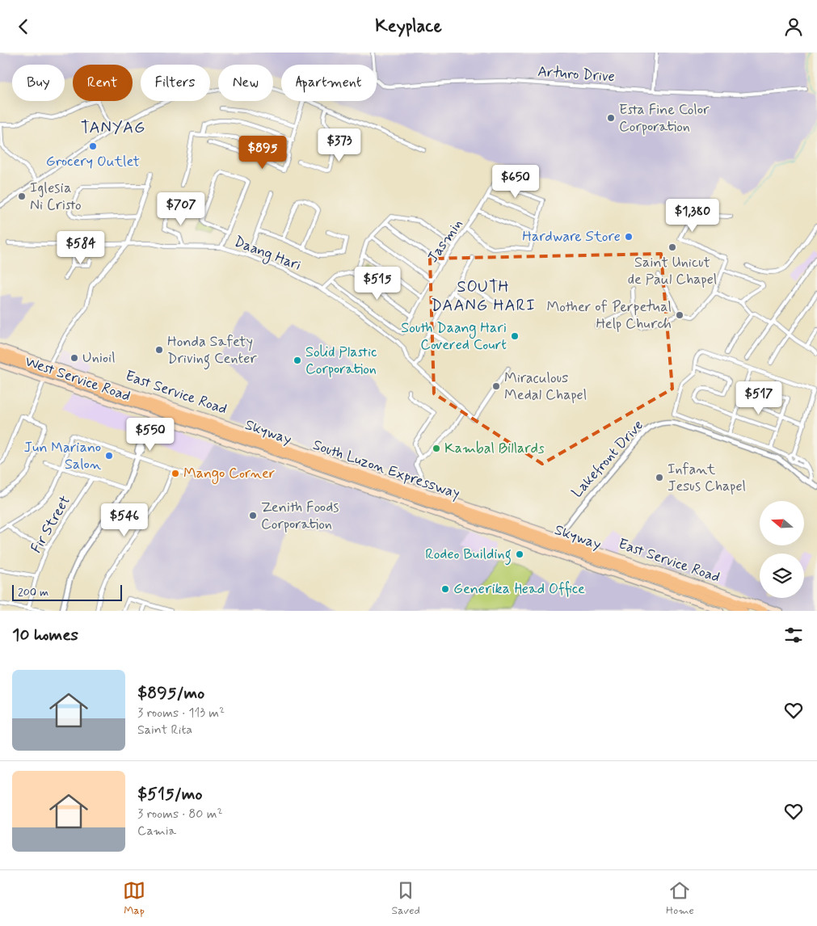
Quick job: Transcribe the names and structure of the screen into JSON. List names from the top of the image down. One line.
{"streets":{"highway":["Skyway","South Luzon Expressway"],"main road":["West Service Road","East Service Road"],"street":["Arturo Drive","Jasmin","Daang Hari","Lakefront Drive","Fir Street"]},"crossings":[["East Service Road","Lakefront Drive"],["Skyway","South Luzon Expressway"]],"districts":["TANYAG","SOUTH DAANG HARI"],"places":["Esta Fine Color Corporation","Grocery Outlet","Iglesia Ni Cristo","Hardware Store","Saint Unicut de Paul Chapel","Mother of Perpetual Help Church","South Daang Hari Covered Court","Honda Safety Driving Center","Unioil","Solid Plastic Corporation","Miraculous Medal Chapel","Kambal Billards","Jun Mariano Salon","Mango Corner","Infant Jesus Chapel","Zenith Foods Corporation","Rodeo Building","Generika Head Office"],"scale_bar":"200 m","north":"left","page":{"header":"Keyplace","chip":["Buy","Rent","Filters","New","Apartment"],"price":["$373","$895","$650","$707","$1,380","$584","$515","$517","$550","$546"],"scale":"200 m","heading":"10 homes","list":[{"name":"$895/mo","note":"3 rooms · 113 m² · Saint Rita"},{"name":"$515/mo","note":"3 rooms · 80 m² · Camia"}],"tabs":["Map","Saved","Home"]}}
